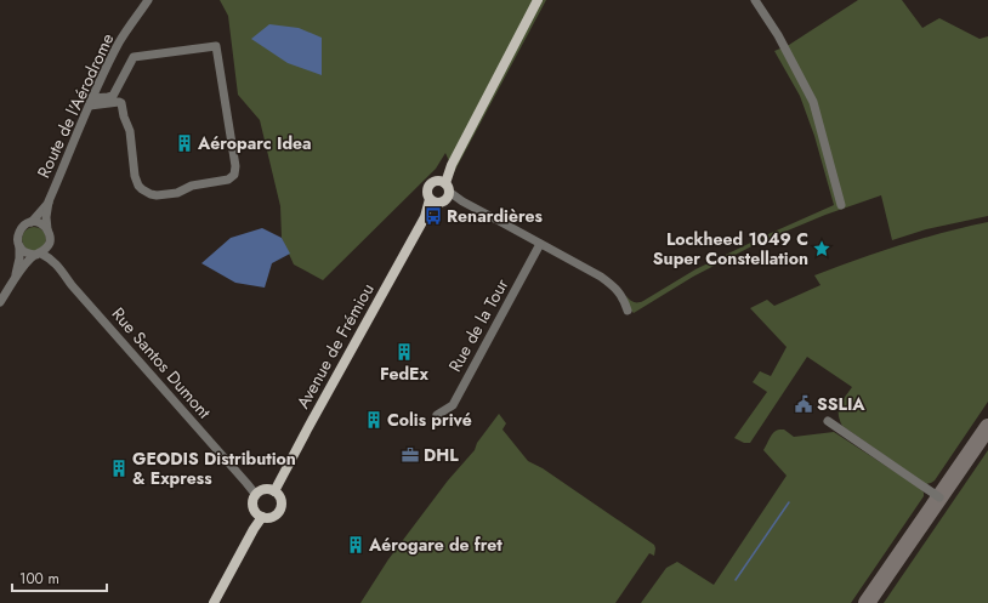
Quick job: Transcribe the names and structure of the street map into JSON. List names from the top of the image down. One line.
{"streets":{"main road":["Avenue de Frémiou"],"street":["Route de l'Aérodrome","Rue de la Tour","Rue Santos Dumont"]},"crossings":[["Route de l'Aérodrome","Rue Santos Dumont"],["Avenue de Frémiou","Rue Santos Dumont"]],"places":{"building":["Aéroparc Idea","FedEx","Colis privé","GEODIS Distribution & Express","Aérogare de fret"],"bus stop":["Renardières"],"place":["Lockheed 1049 C Super Constellation"],"public building":["SSLIA"],"office":["DHL"]},"scale_bar":"100 m"}
